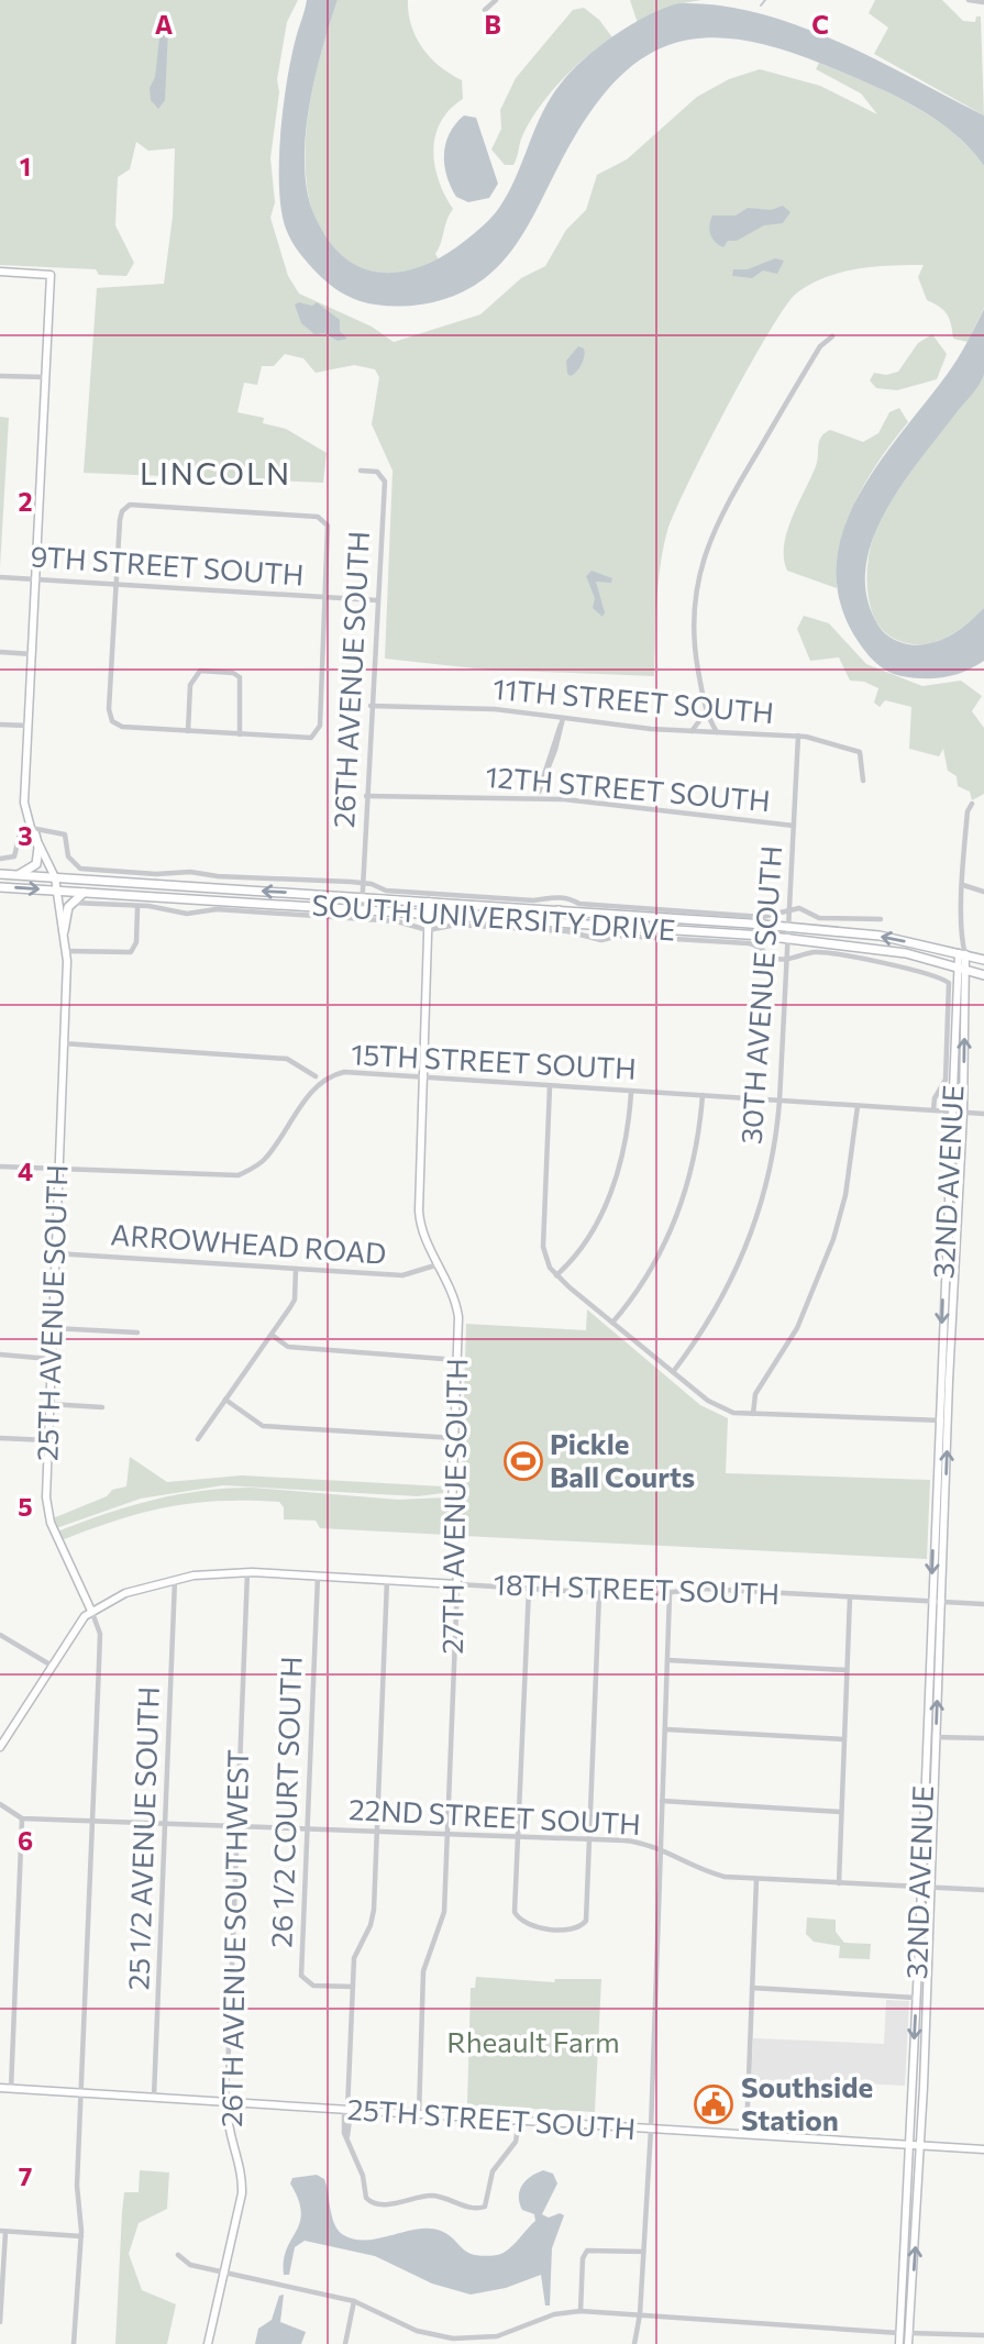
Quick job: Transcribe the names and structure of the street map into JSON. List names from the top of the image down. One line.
{"streets":{"main road":["SOUTH UNIVERSITY DRIVE","32ND AVENUE","25TH AVENUE SOUTH","27TH AVENUE SOUTH","18TH STREET SOUTH","26TH AVENUE SOUTHWEST","25TH STREET SOUTH"],"street":["9TH STREET SOUTH","26TH AVENUE SOUTH","11TH STREET SOUTH","12TH STREET SOUTH","30TH AVENUE SOUTH","15TH STREET SOUTH","ARROWHEAD ROAD","26 1/2 COURT SOUTH","22ND STREET SOUTH","25 1/2 AVENUE SOUTH"]},"crossings":[["9TH STREET SOUTH","26TH AVENUE SOUTH"],["26TH AVENUE SOUTH","11TH STREET SOUTH"],["26TH AVENUE SOUTH","12TH STREET SOUTH"],["26TH AVENUE SOUTH","SOUTH UNIVERSITY DRIVE"],["11TH STREET SOUTH","30TH AVENUE SOUTH"],["12TH STREET SOUTH","30TH AVENUE SOUTH"],["SOUTH UNIVERSITY DRIVE","30TH AVENUE SOUTH"],["SOUTH UNIVERSITY DRIVE","32ND AVENUE"],["SOUTH UNIVERSITY DRIVE","25TH AVENUE SOUTH"],["SOUTH UNIVERSITY DRIVE","27TH AVENUE SOUTH"],["30TH AVENUE SOUTH","15TH STREET SOUTH"],["15TH STREET SOUTH","32ND AVENUE"],["15TH STREET SOUTH","25TH AVENUE SOUTH"],["15TH STREET SOUTH","27TH AVENUE SOUTH"],["32ND AVENUE","18TH STREET SOUTH"],["32ND AVENUE","22ND STREET SOUTH"],["32ND AVENUE","25TH STREET SOUTH"],["ARROWHEAD ROAD","25TH AVENUE SOUTH"],["ARROWHEAD ROAD","27TH AVENUE SOUTH"],["25TH AVENUE SOUTH","18TH STREET SOUTH"],["25TH AVENUE SOUTH","22ND STREET SOUTH"],["25TH AVENUE SOUTH","25TH STREET SOUTH"],["27TH AVENUE SOUTH","18TH STREET SOUTH"],["27TH AVENUE SOUTH","22ND STREET SOUTH"],["27TH AVENUE SOUTH","25TH STREET SOUTH"],["18TH STREET SOUTH","26 1/2 COURT SOUTH"],["18TH STREET SOUTH","25 1/2 AVENUE SOUTH"],["18TH STREET SOUTH","26TH AVENUE SOUTHWEST"],["26 1/2 COURT SOUTH","22ND STREET SOUTH"],["22ND STREET SOUTH","25 1/2 AVENUE SOUTH"],["22ND STREET SOUTH","26TH AVENUE SOUTHWEST"],["25 1/2 AVENUE SOUTH","25TH STREET SOUTH"],["26TH AVENUE SOUTHWEST","25TH STREET SOUTH"]],"districts":["LINCOLN"],"parks":["Rheault Farm"],"places":{"sports":["Pickle Ball Courts"],"public building":["Southside Station"]},"grid":{"columns":["A","B","C"],"rows":["1","2","3","4","5","6","7"]}}
